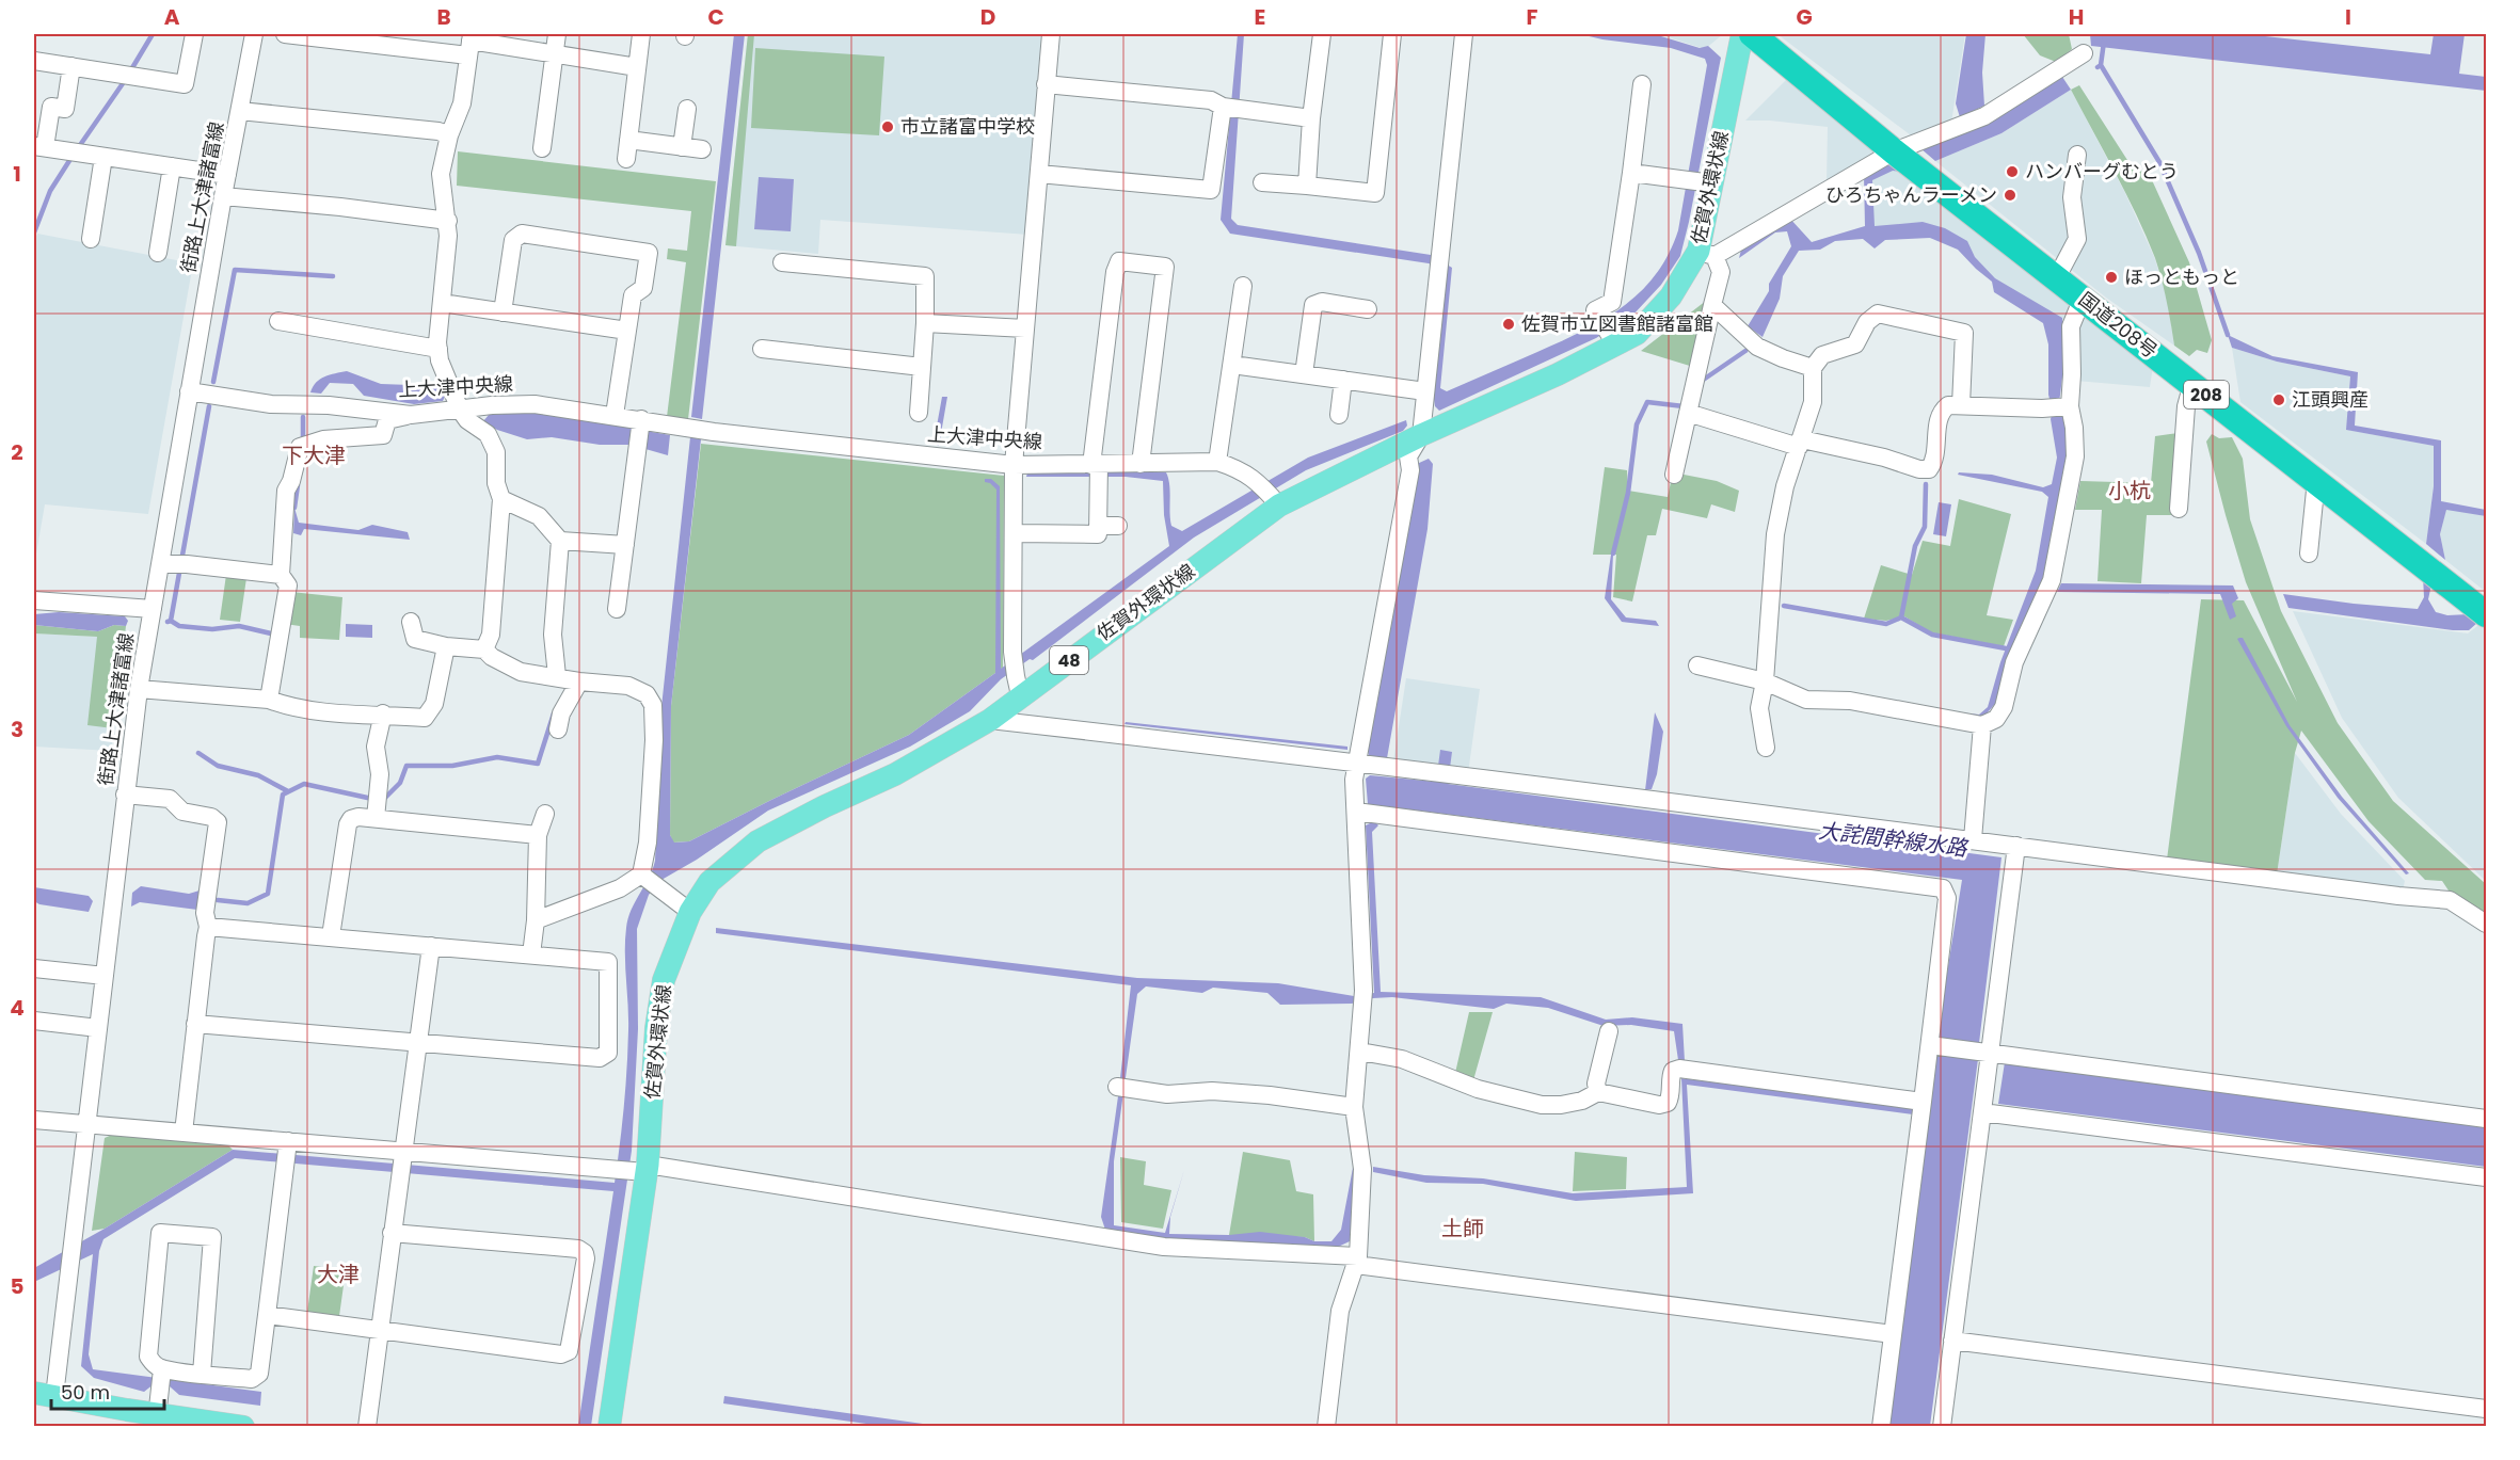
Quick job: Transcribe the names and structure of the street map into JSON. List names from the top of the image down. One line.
{"streets":{"highway":["国道208号","208"],"main road":["佐賀外環状線","48"],"street":["街路上大津諸富線","上大津中央線"]},"crossings":[["佐賀外環状線","上大津中央線"],["街路上大津諸富線","上大津中央線"]],"districts":["下大津","小杭","土師","大津"],"water":["大詫間幹線水路"],"places":["市立諸富中学校","ハンバーグむとう","ひろちゃんラーメン","ほっともっと","佐賀市立図書館諸富館","江頭興産"],"scale_bar":"50 m","grid":{"columns":["A","B","C","D","E","F","G","H","I"],"rows":["1","2","3","4","5"]}}
